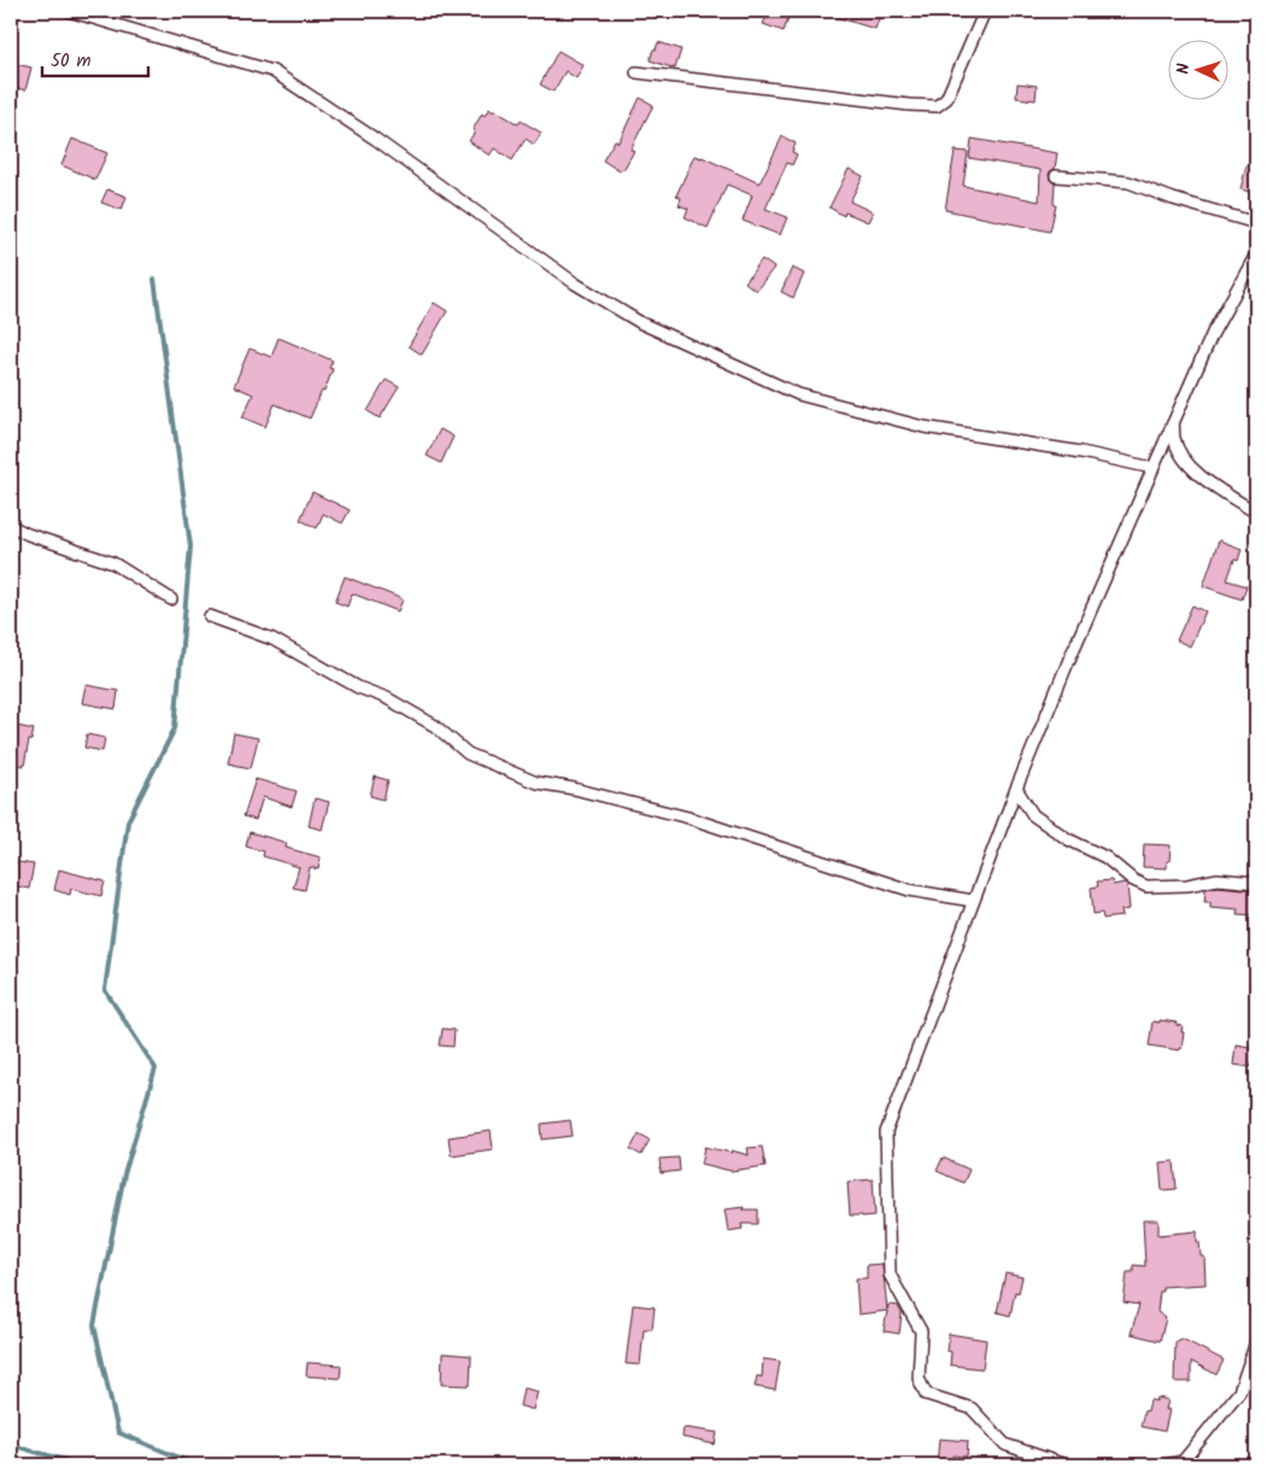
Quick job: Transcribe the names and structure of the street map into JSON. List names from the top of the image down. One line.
{"scale_bar":"50 m","north":"left"}
